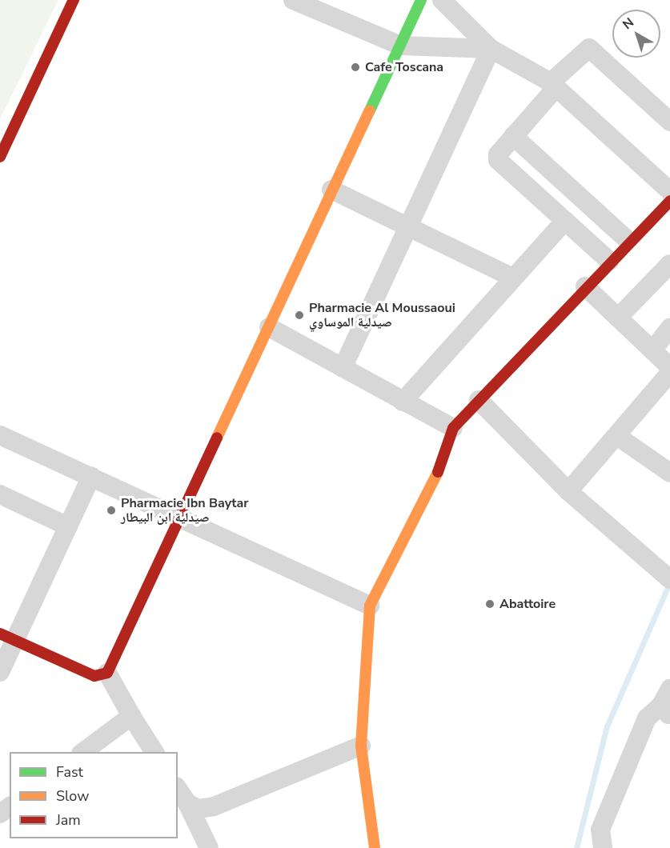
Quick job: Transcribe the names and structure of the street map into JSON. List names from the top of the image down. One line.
{"places":["Cafe Toscana","Pharmacie Al Moussaoui صيدلية الموساوي","Pharmacie Ibn Baytar صيدلية ابن البيطار","Abattoire"],"legend":["Fast","Slow","Jam"],"north":"top left"}
